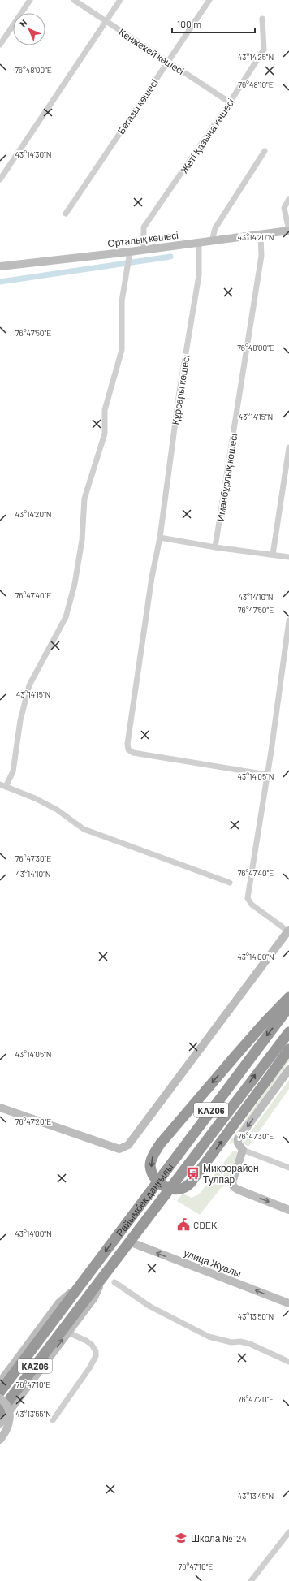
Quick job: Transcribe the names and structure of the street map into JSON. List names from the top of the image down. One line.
{"streets":{"highway":["KАZ06","Райымбек даңғылы"],"street":["Кенжекей көшесі","Бегазы көшесі","Жеті Қазына көшесі","Орталық көшесі","Құрсары көшесі","Иманбұрлық көшесі","улица Жуалы"]},"crossings":[["Кенжекей көшесі","Бегазы көшесі"],["Кенжекей көшесі","Жеті Қазына көшесі"],["Жеті Қазына көшесі","Орталық көшесі"],["Орталық көшесі","Құрсары көшесі"],["Орталық көшесі","Иманбұрлық көшесі"],["Райымбек даңғылы","улица Жуалы"]],"places":{"bus stop":["Микрорайон Тулпар"],"public building":["CDEK"],"school or university":["Школа №124"]},"scale_bar":"100 m","north":"top left","coordinates":["43°14'25\"N","76°48'00\"E","76°48'10\"E","43°14'30\"N","43°14'20\"N","76°47'50\"E","43°14'15\"N","76°47'40\"E","43°14'10\"N","43°14'05\"N","76°47'30\"E","43°14'00\"N","76°47'20\"E","43°13'50\"N","76°47'10\"E","43°13'55\"N","43°13'45\"N"]}
